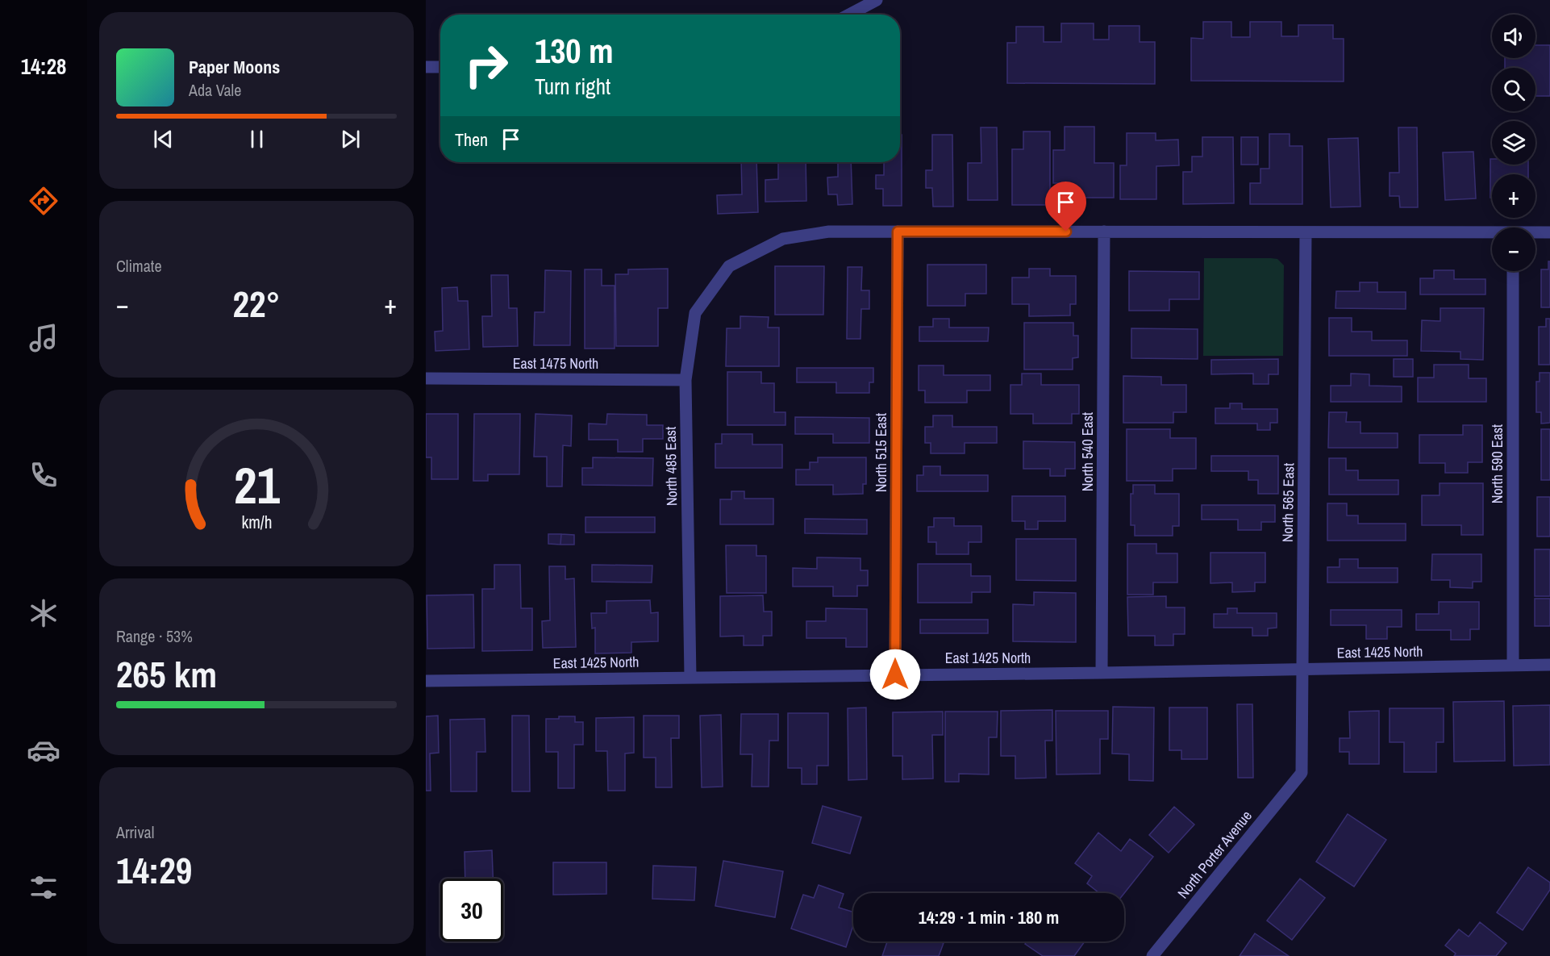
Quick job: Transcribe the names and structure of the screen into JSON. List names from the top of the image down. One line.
{"streets":{"street":["East 1475 North","North 540 East","North 515 East","North 590 East","North 485 East","North 565 East","East 1425 North","North Porter Avenue"]},"crossings":[["East 1475 North","North 485 East"],["North 540 East","East 1425 North"],["North 515 East","North 485 East"],["North 515 East","East 1425 North"],["North 590 East","East 1425 North"],["North 485 East","East 1425 North"],["North 565 East","East 1425 North"],["North 565 East","North Porter Avenue"]],"page":{"tabs":"14:28","map_buttons":["+","−"],"turn":["130 m","Turn right"],"song":["Paper Moons","Ada Vale"],"then":"Then","tile":["Climate",["Range · 53%","265 km"],["Arrival","14:29"]],"heat":["−","22°","+"],"limit":"30","trip":"14:29 · 1 min · 180 m","gauge":["21","km/h"]}}
